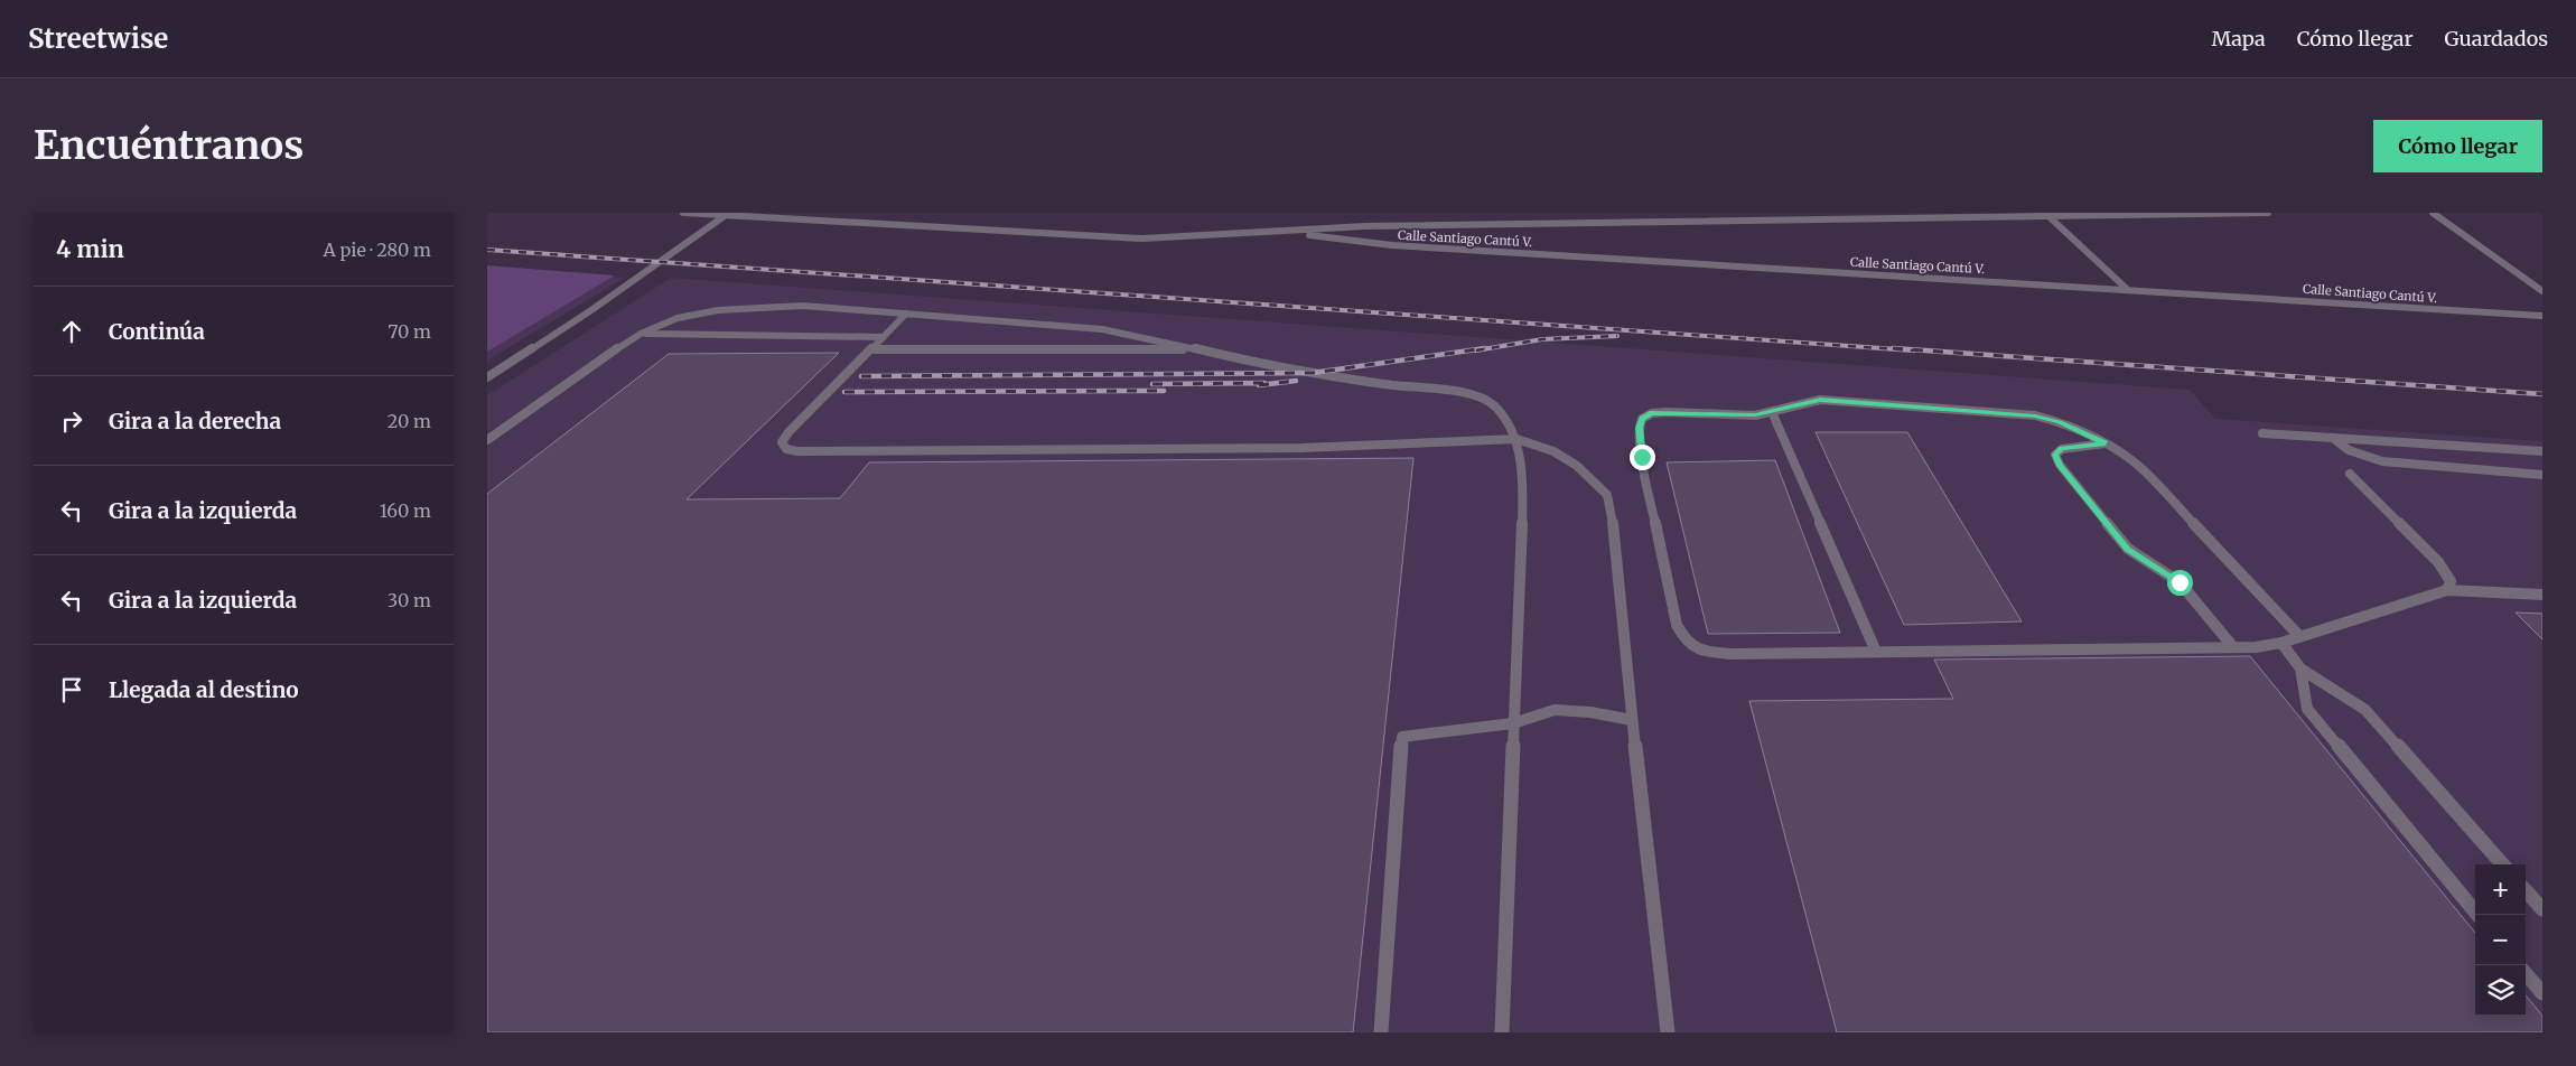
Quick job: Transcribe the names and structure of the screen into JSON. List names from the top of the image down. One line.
{"streets":{"street":["Calle Santiago Cantú V."]},"page":{"header":"Streetwise","nav":["Mapa","Cómo llegar","Guardados"],"buttons":"Cómo llegar","title":"Encuéntranos","heading":["4 min","A pie · 280 m"],"list":[["Continúa","70 m"],["Gira a la derecha","20 m"],["Gira a la izquierda","160 m"],["Gira a la izquierda","30 m"],"Llegada al destino"],"map_buttons":["+","−"]}}
